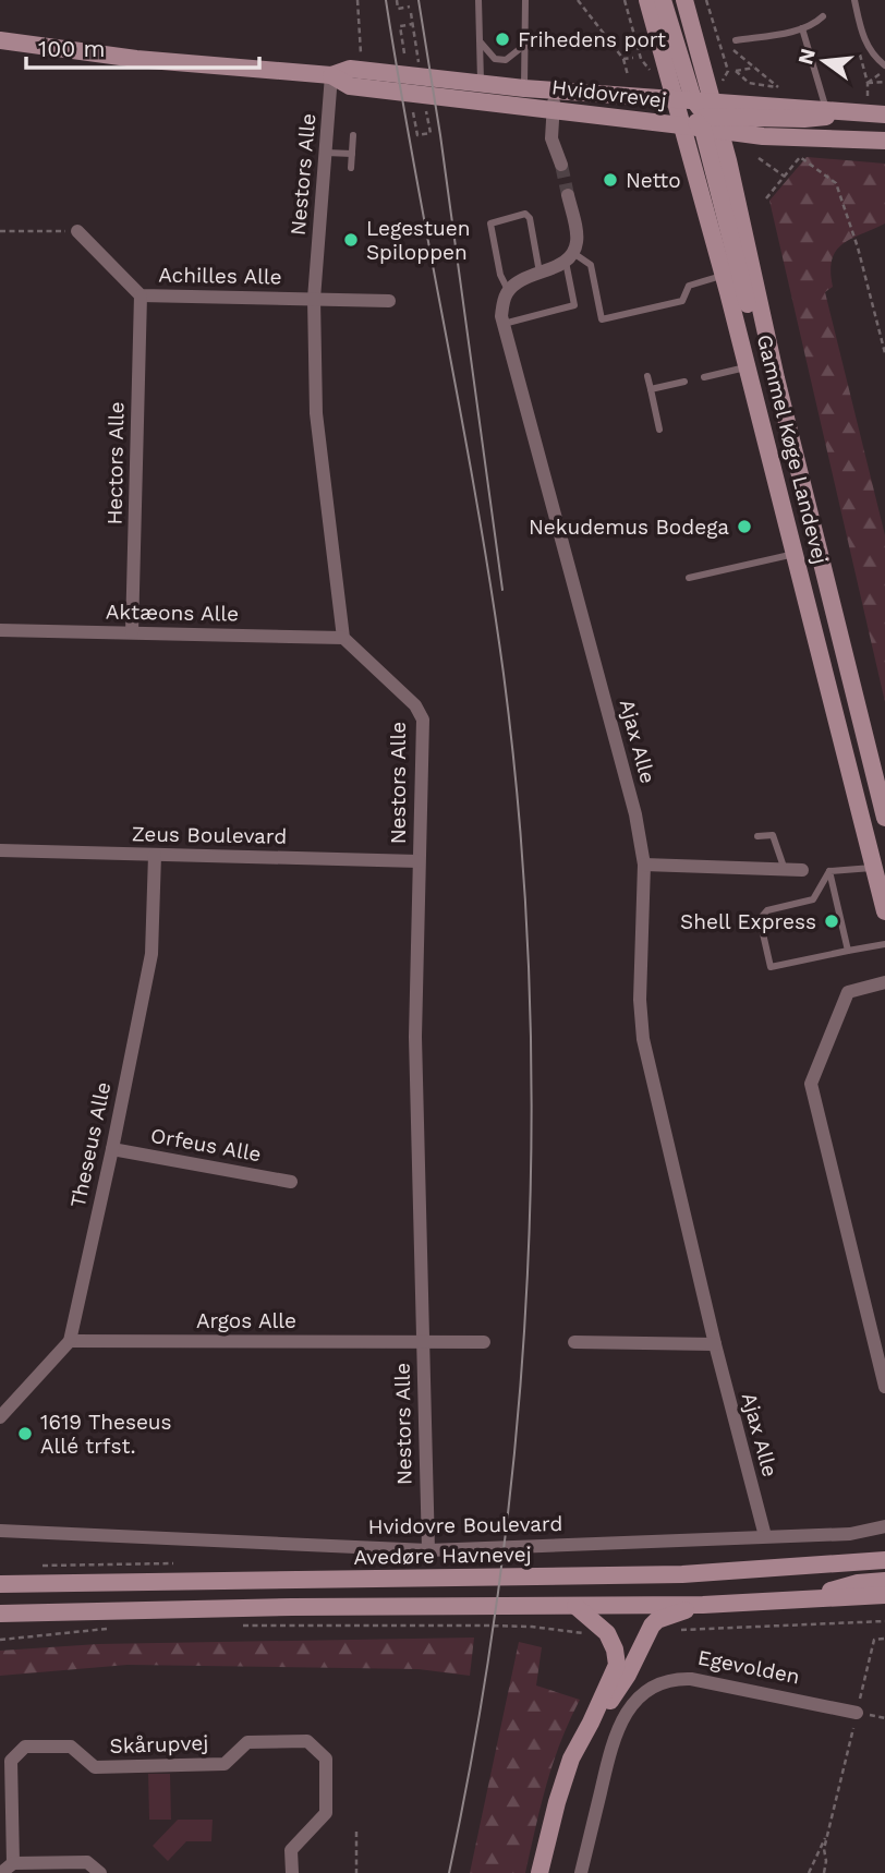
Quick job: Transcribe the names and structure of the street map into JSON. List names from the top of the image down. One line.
{"streets":{"street":["Hvidovrevej","Nestors Alle","Achilles Alle","Gammel Køge Landevej","Hectors Alle","Aktæons Alle","Ajax Alle","Zeus Boulevard","Theseus Alle","Orfeus Alle","Argos Alle","Hvidovre Boulevard","Avedøre Havnevej","Egevolden","Skårupvej"]},"crossings":[["Hvidovrevej","Nestors Alle"],["Hvidovrevej","Gammel Køge Landevej"],["Nestors Alle","Achilles Alle"],["Nestors Alle","Aktæons Alle"],["Nestors Alle","Zeus Boulevard"],["Nestors Alle","Argos Alle"],["Nestors Alle","Hvidovre Boulevard"],["Achilles Alle","Hectors Alle"],["Hectors Alle","Aktæons Alle"],["Ajax Alle","Hvidovre Boulevard"],["Zeus Boulevard","Theseus Alle"],["Theseus Alle","Orfeus Alle"],["Theseus Alle","Argos Alle"]],"places":["Frihedens port","Netto","Legestuen Spiloppen","Nekudemus Bodega","Shell Express","1619 Theseus Allé trfst."],"scale_bar":"100 m","north":"left"}
